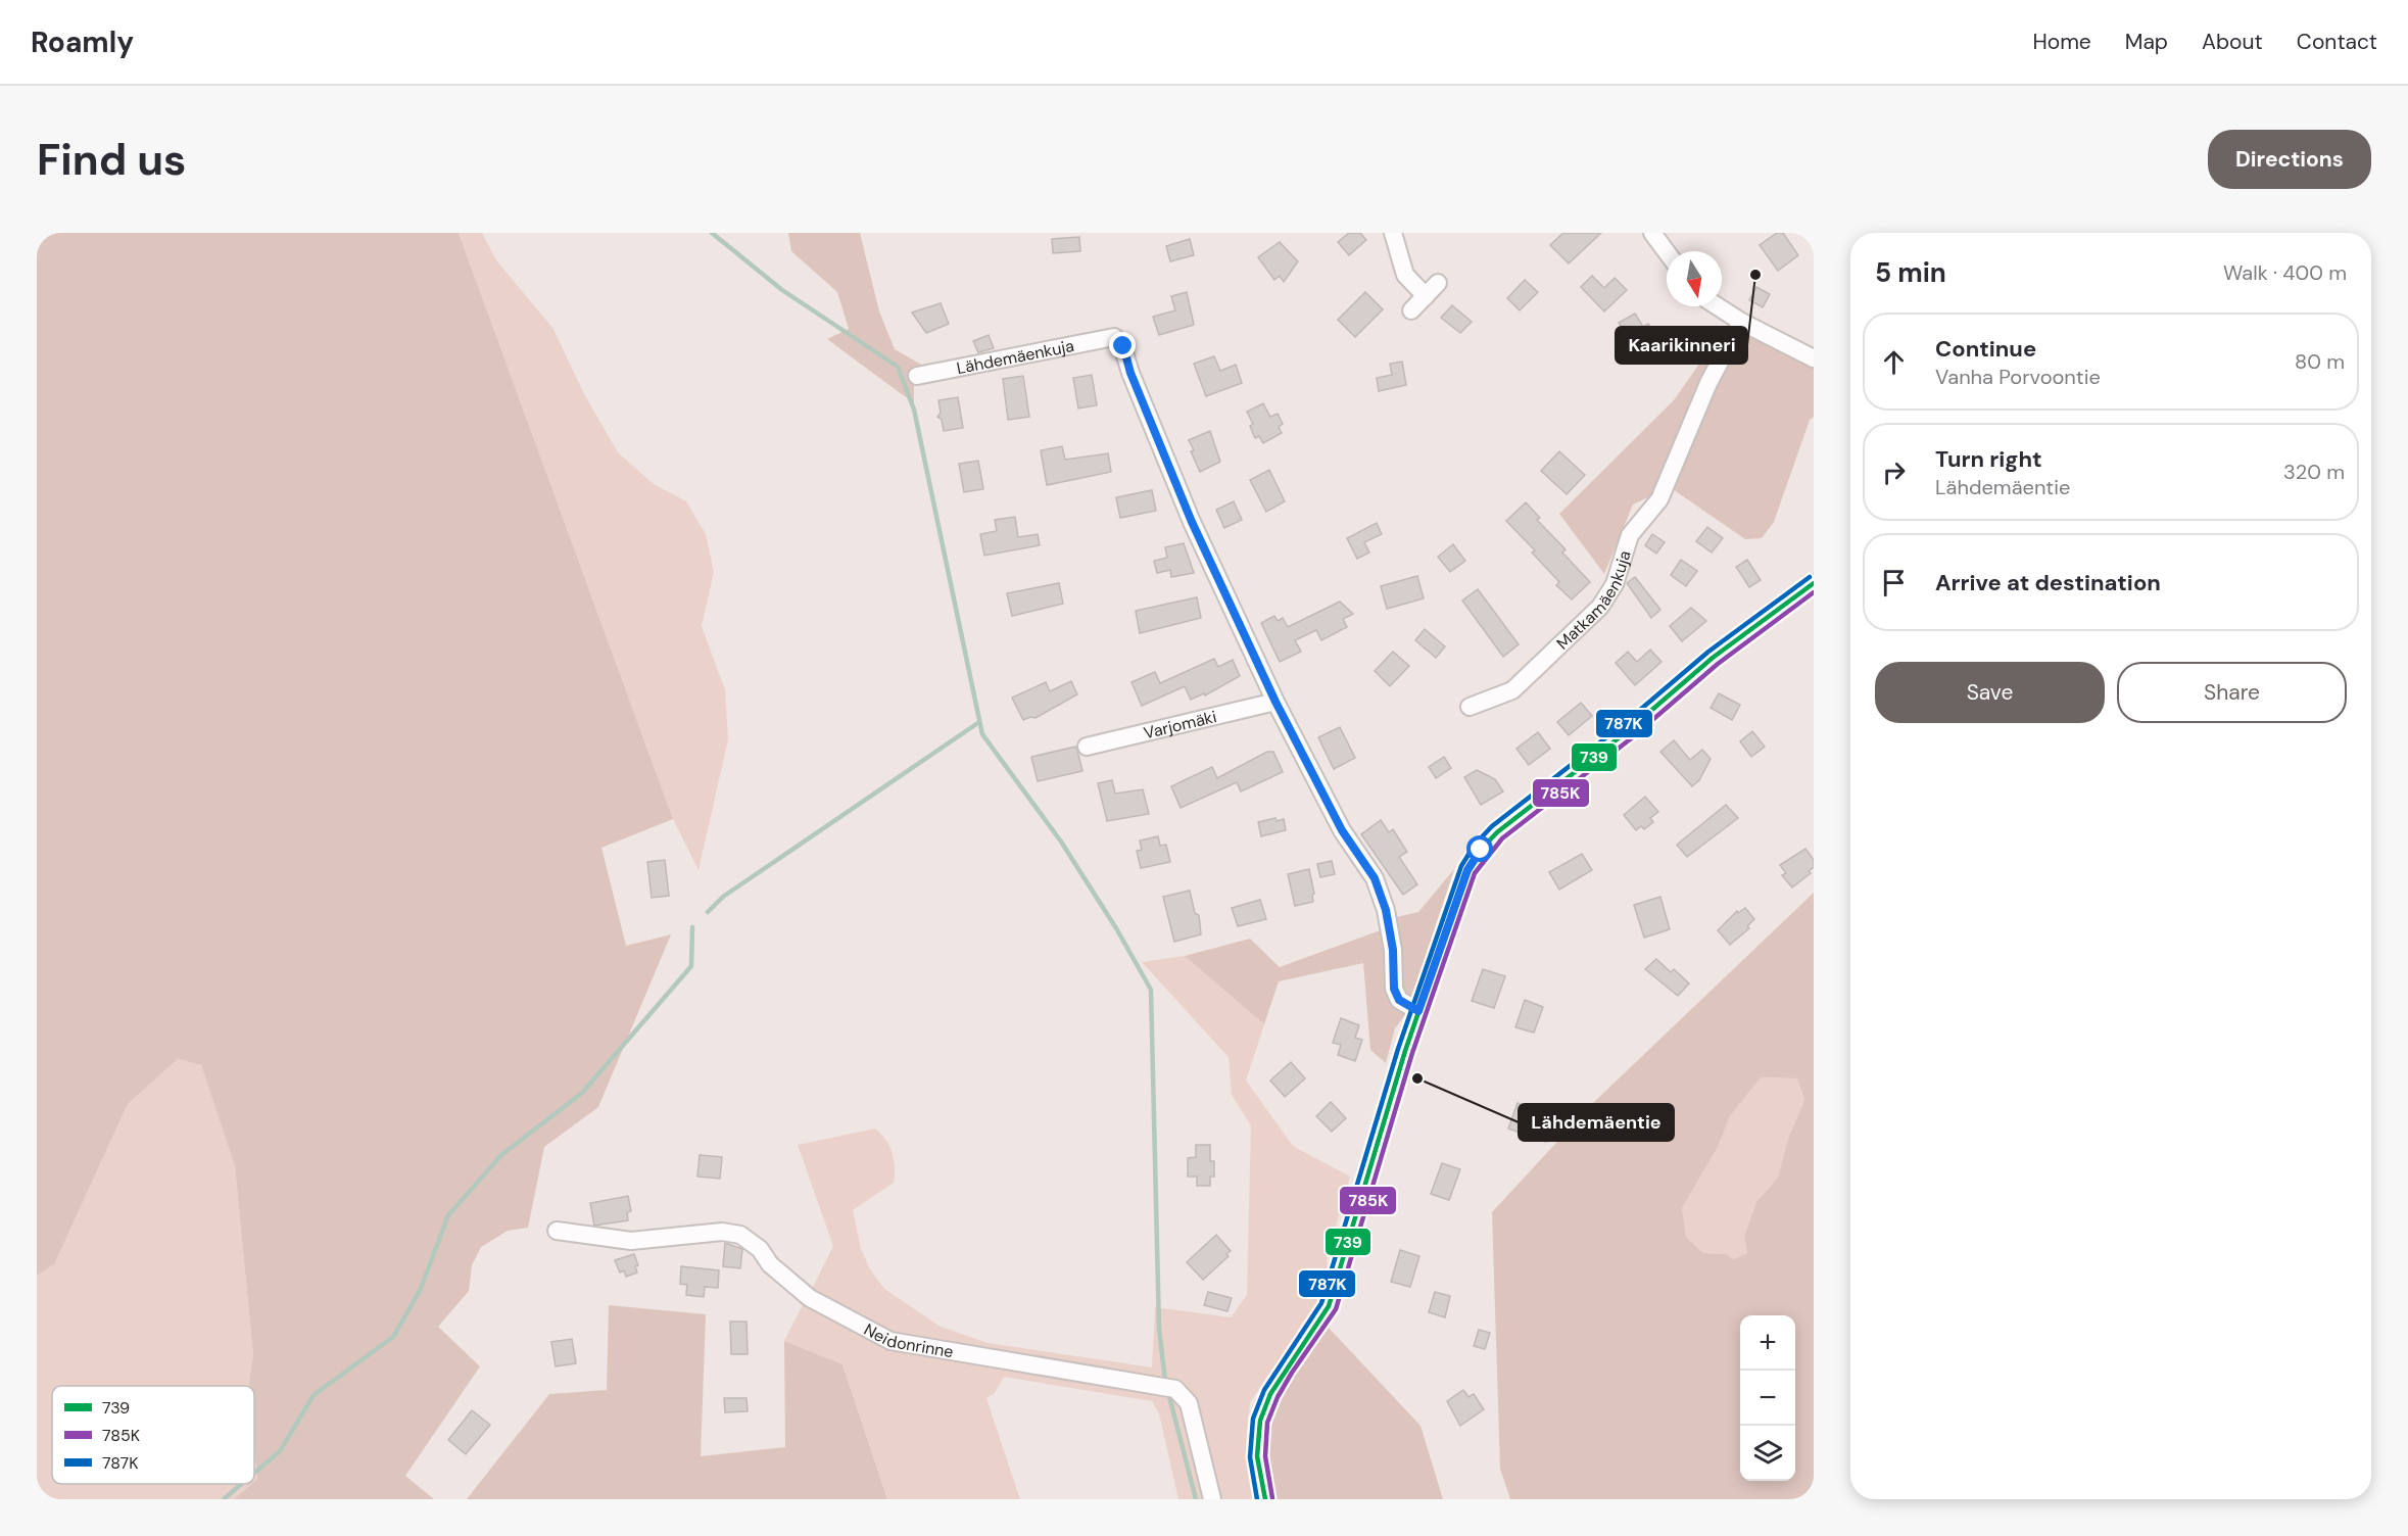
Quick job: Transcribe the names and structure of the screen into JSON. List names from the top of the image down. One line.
{"streets":{"street":["Lähdemäenkuja","Matkamäenkuja","Varjomäki","Neidonrinne"]},"crossings":[["Lähdemäenkuja","Varjomäki"]],"places":["Kaarikinneri","Lähdemäentie"],"lines":["transit line 787K","transit line 739","transit line 785K"],"legend":["739","785K","787K"],"north":"bottom","page":{"header":"Roamly","nav":["Home","Map","About","Contact"],"buttons":["Directions",["Save","Share"]],"title":"Find us","heading":["5 min","Walk · 400 m"],"list":[["Continue","Vanha Porvoontie","80 m"],["Turn right","Lähdemäentie","320 m"],"Arrive at destination"],"map_buttons":["+","−"]}}
